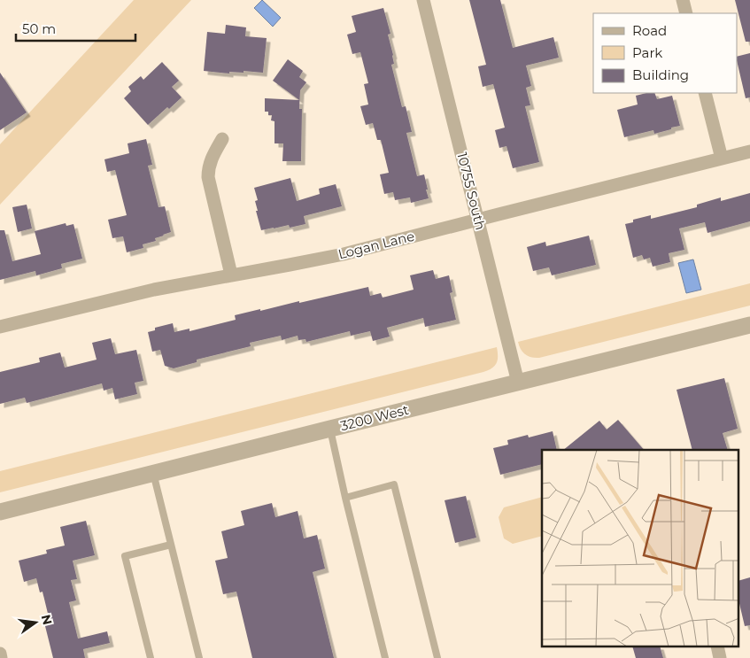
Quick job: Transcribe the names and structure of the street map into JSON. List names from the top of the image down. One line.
{"streets":{"street":["10755 South","Logan Lane","3200 West"]},"crossings":[["10755 South","Logan Lane"],["10755 South","3200 West"]],"legend":["Road","Park","Building"],"scale_bar":"50 m","north":"right"}
